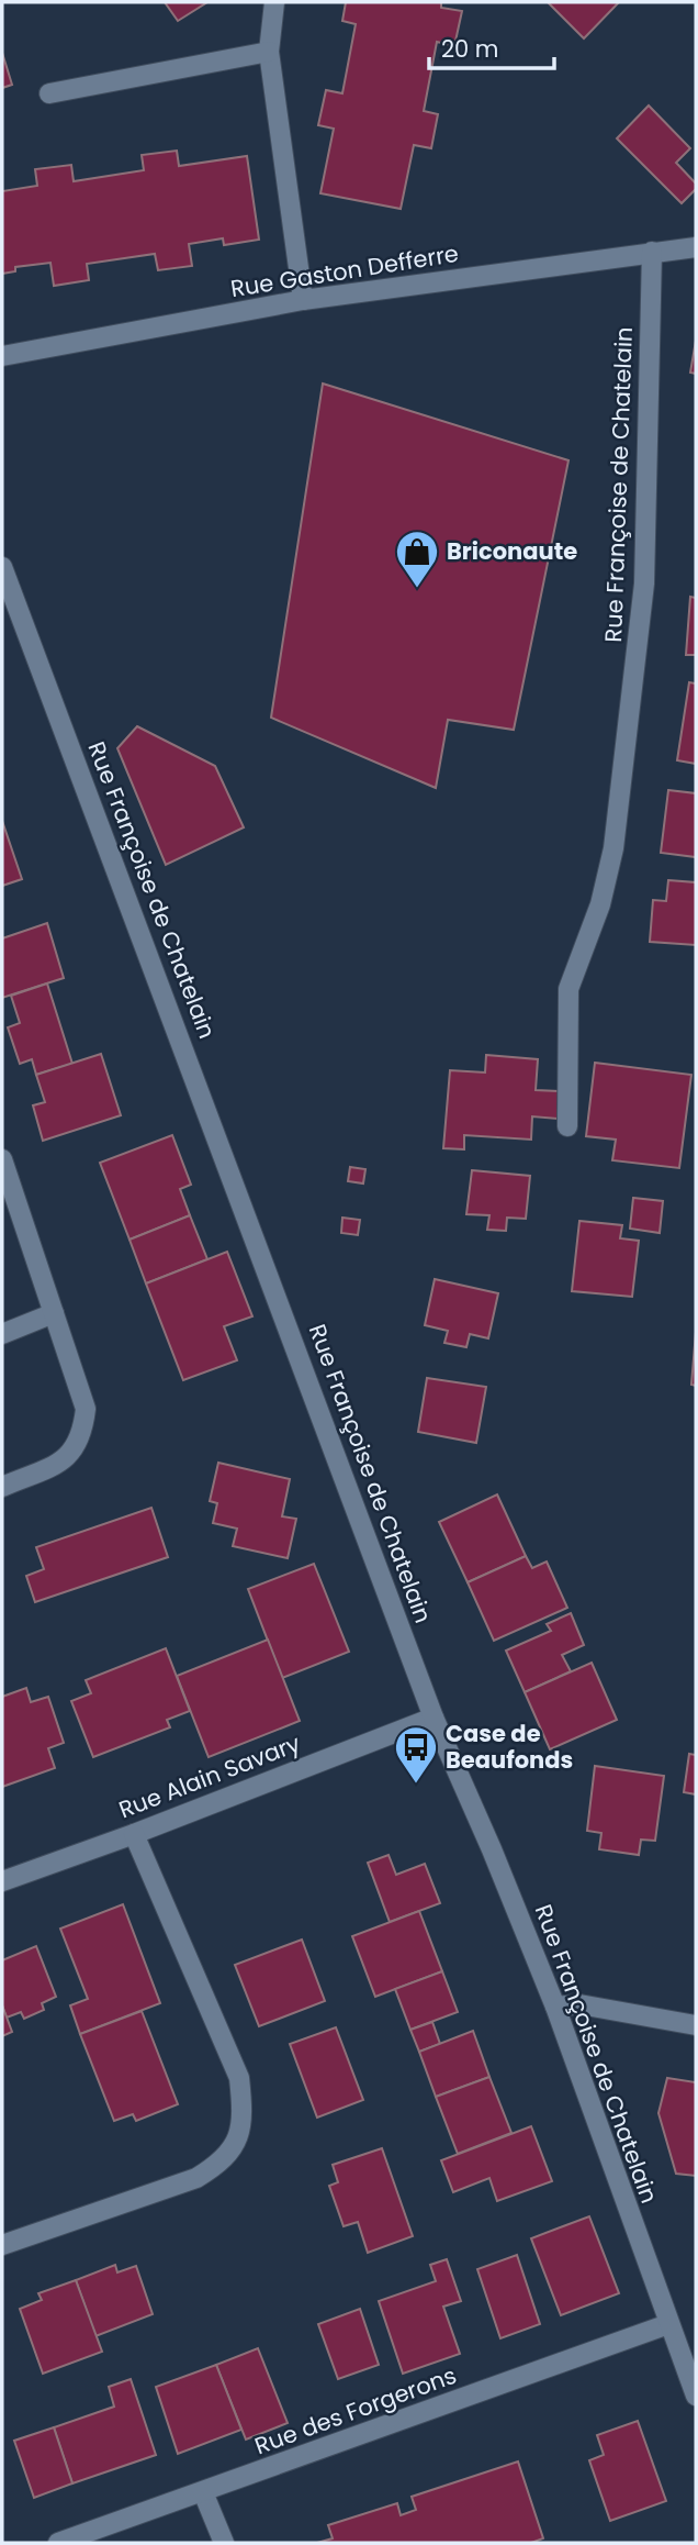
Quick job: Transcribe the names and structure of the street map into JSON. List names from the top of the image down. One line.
{"streets":{"street":["Rue Gaston Defferre","Rue Françoise de Chatelain","Rue Alain Savary","Rue des Forgerons"]},"crossings":[["Rue Gaston Defferre","Rue Françoise de Chatelain"],["Rue Françoise de Chatelain","Rue Alain Savary"],["Rue Françoise de Chatelain","Rue des Forgerons"]],"places":{"shop":["Briconaute"],"bus stop":["Case de Beaufonds"]},"scale_bar":"20 m"}
